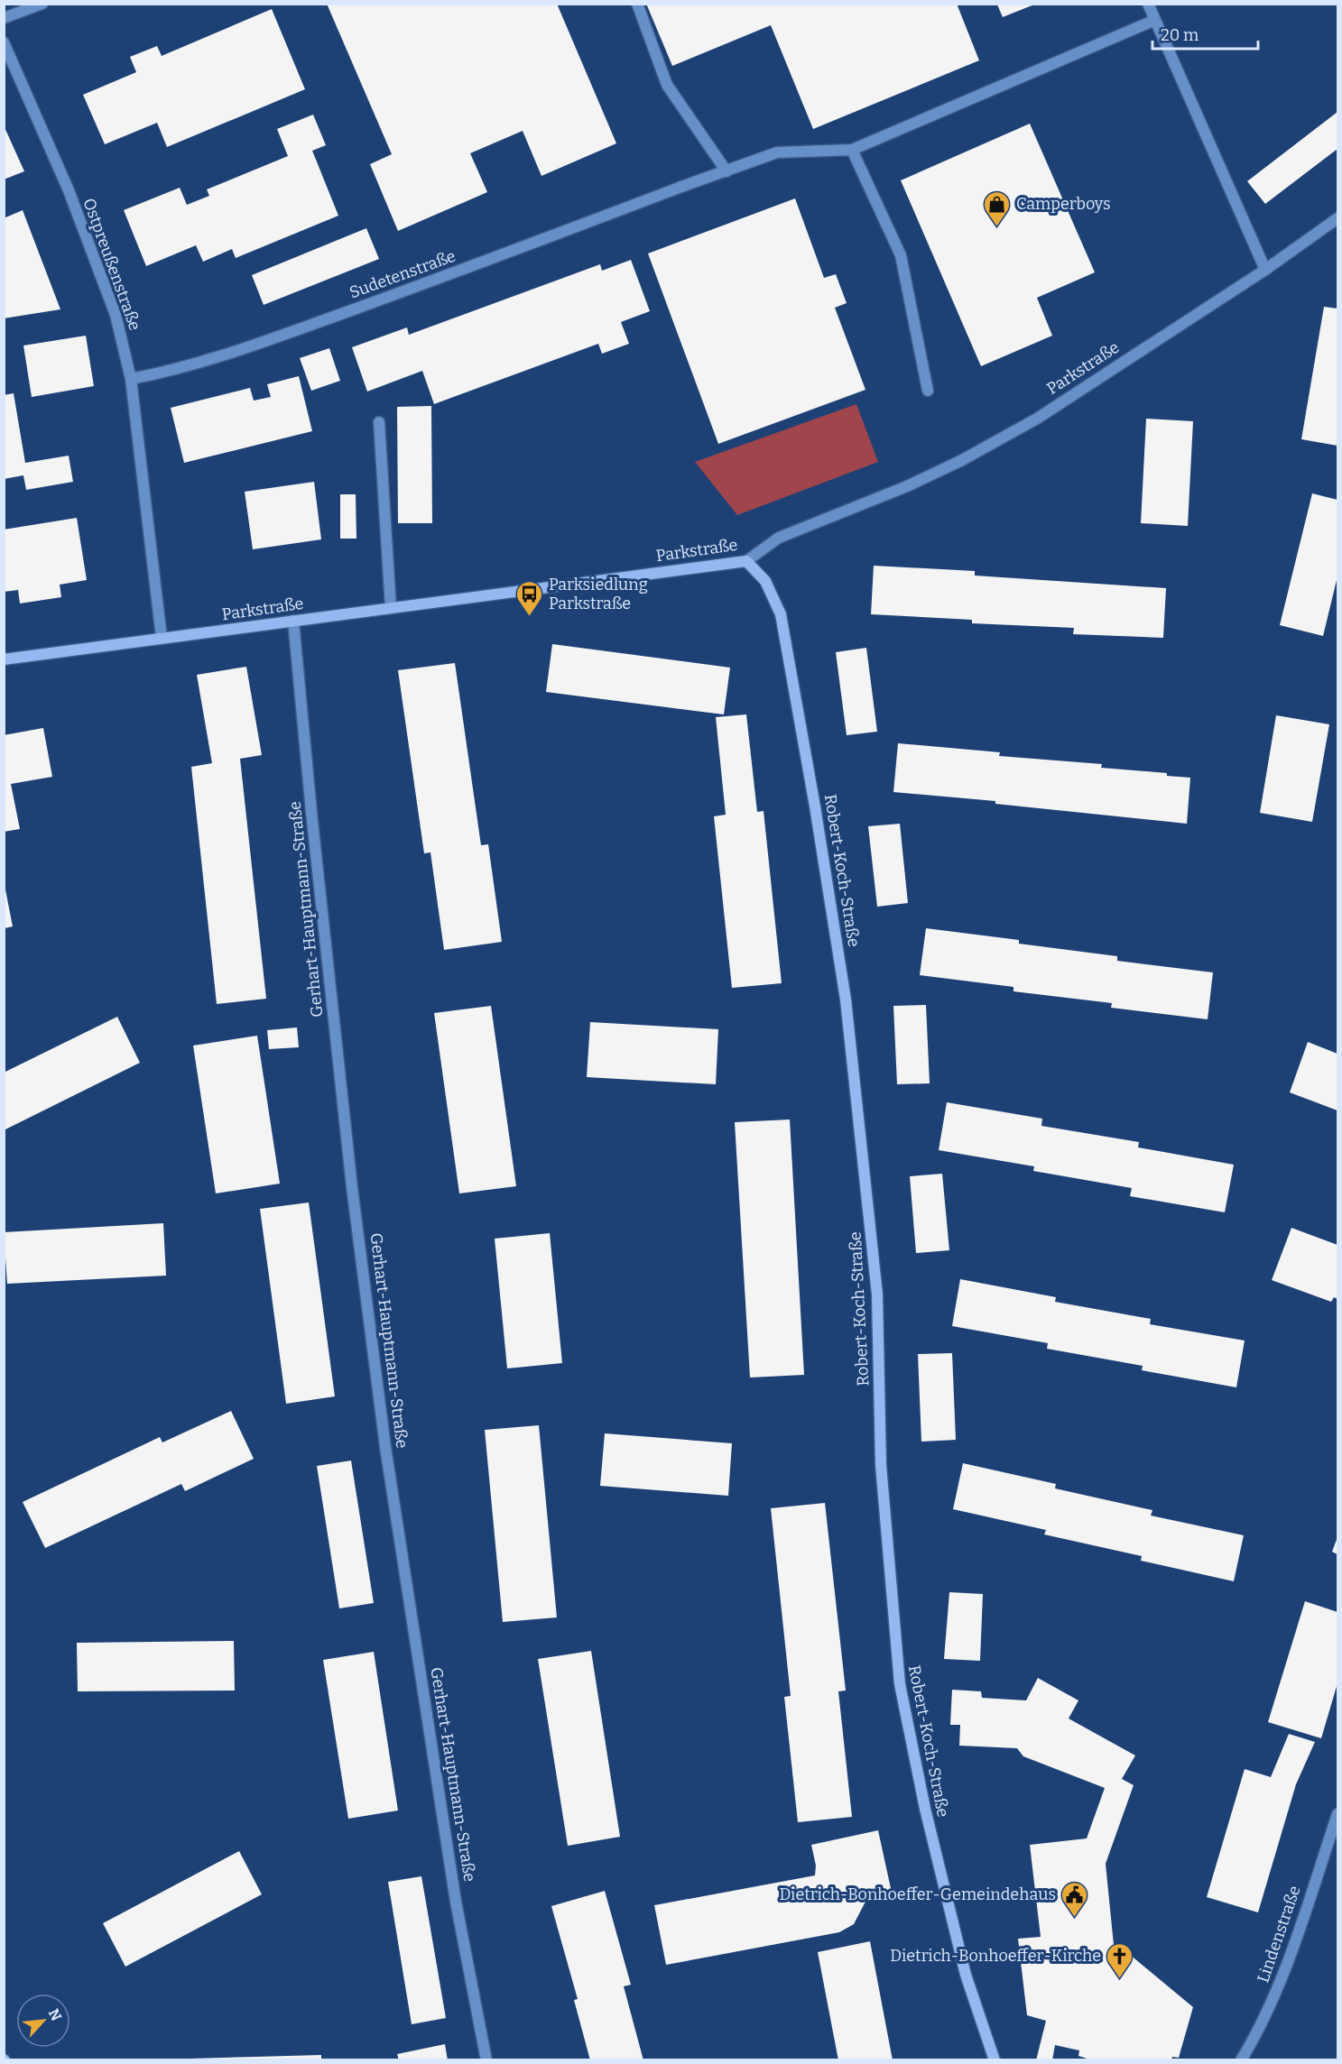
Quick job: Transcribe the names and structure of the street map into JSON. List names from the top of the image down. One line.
{"streets":{"street":["Ostpreußenstraße","Sudetenstraße","Parkstraße","Robert-Koch-Straße","Gerhart-Hauptmann-Straße","Lindenstraße"]},"crossings":[["Ostpreußenstraße","Sudetenstraße"],["Ostpreußenstraße","Parkstraße"],["Parkstraße","Robert-Koch-Straße"],["Parkstraße","Gerhart-Hauptmann-Straße"]],"places":{"shop":["Camperboys"],"bus stop":["Parksiedlung Parkstraße"],"public building":["Dietrich-Bonhoeffer-Gemeindehaus"],"church":["Dietrich-Bonhoeffer-Kirche"]},"scale_bar":"20 m","north":"top right"}
